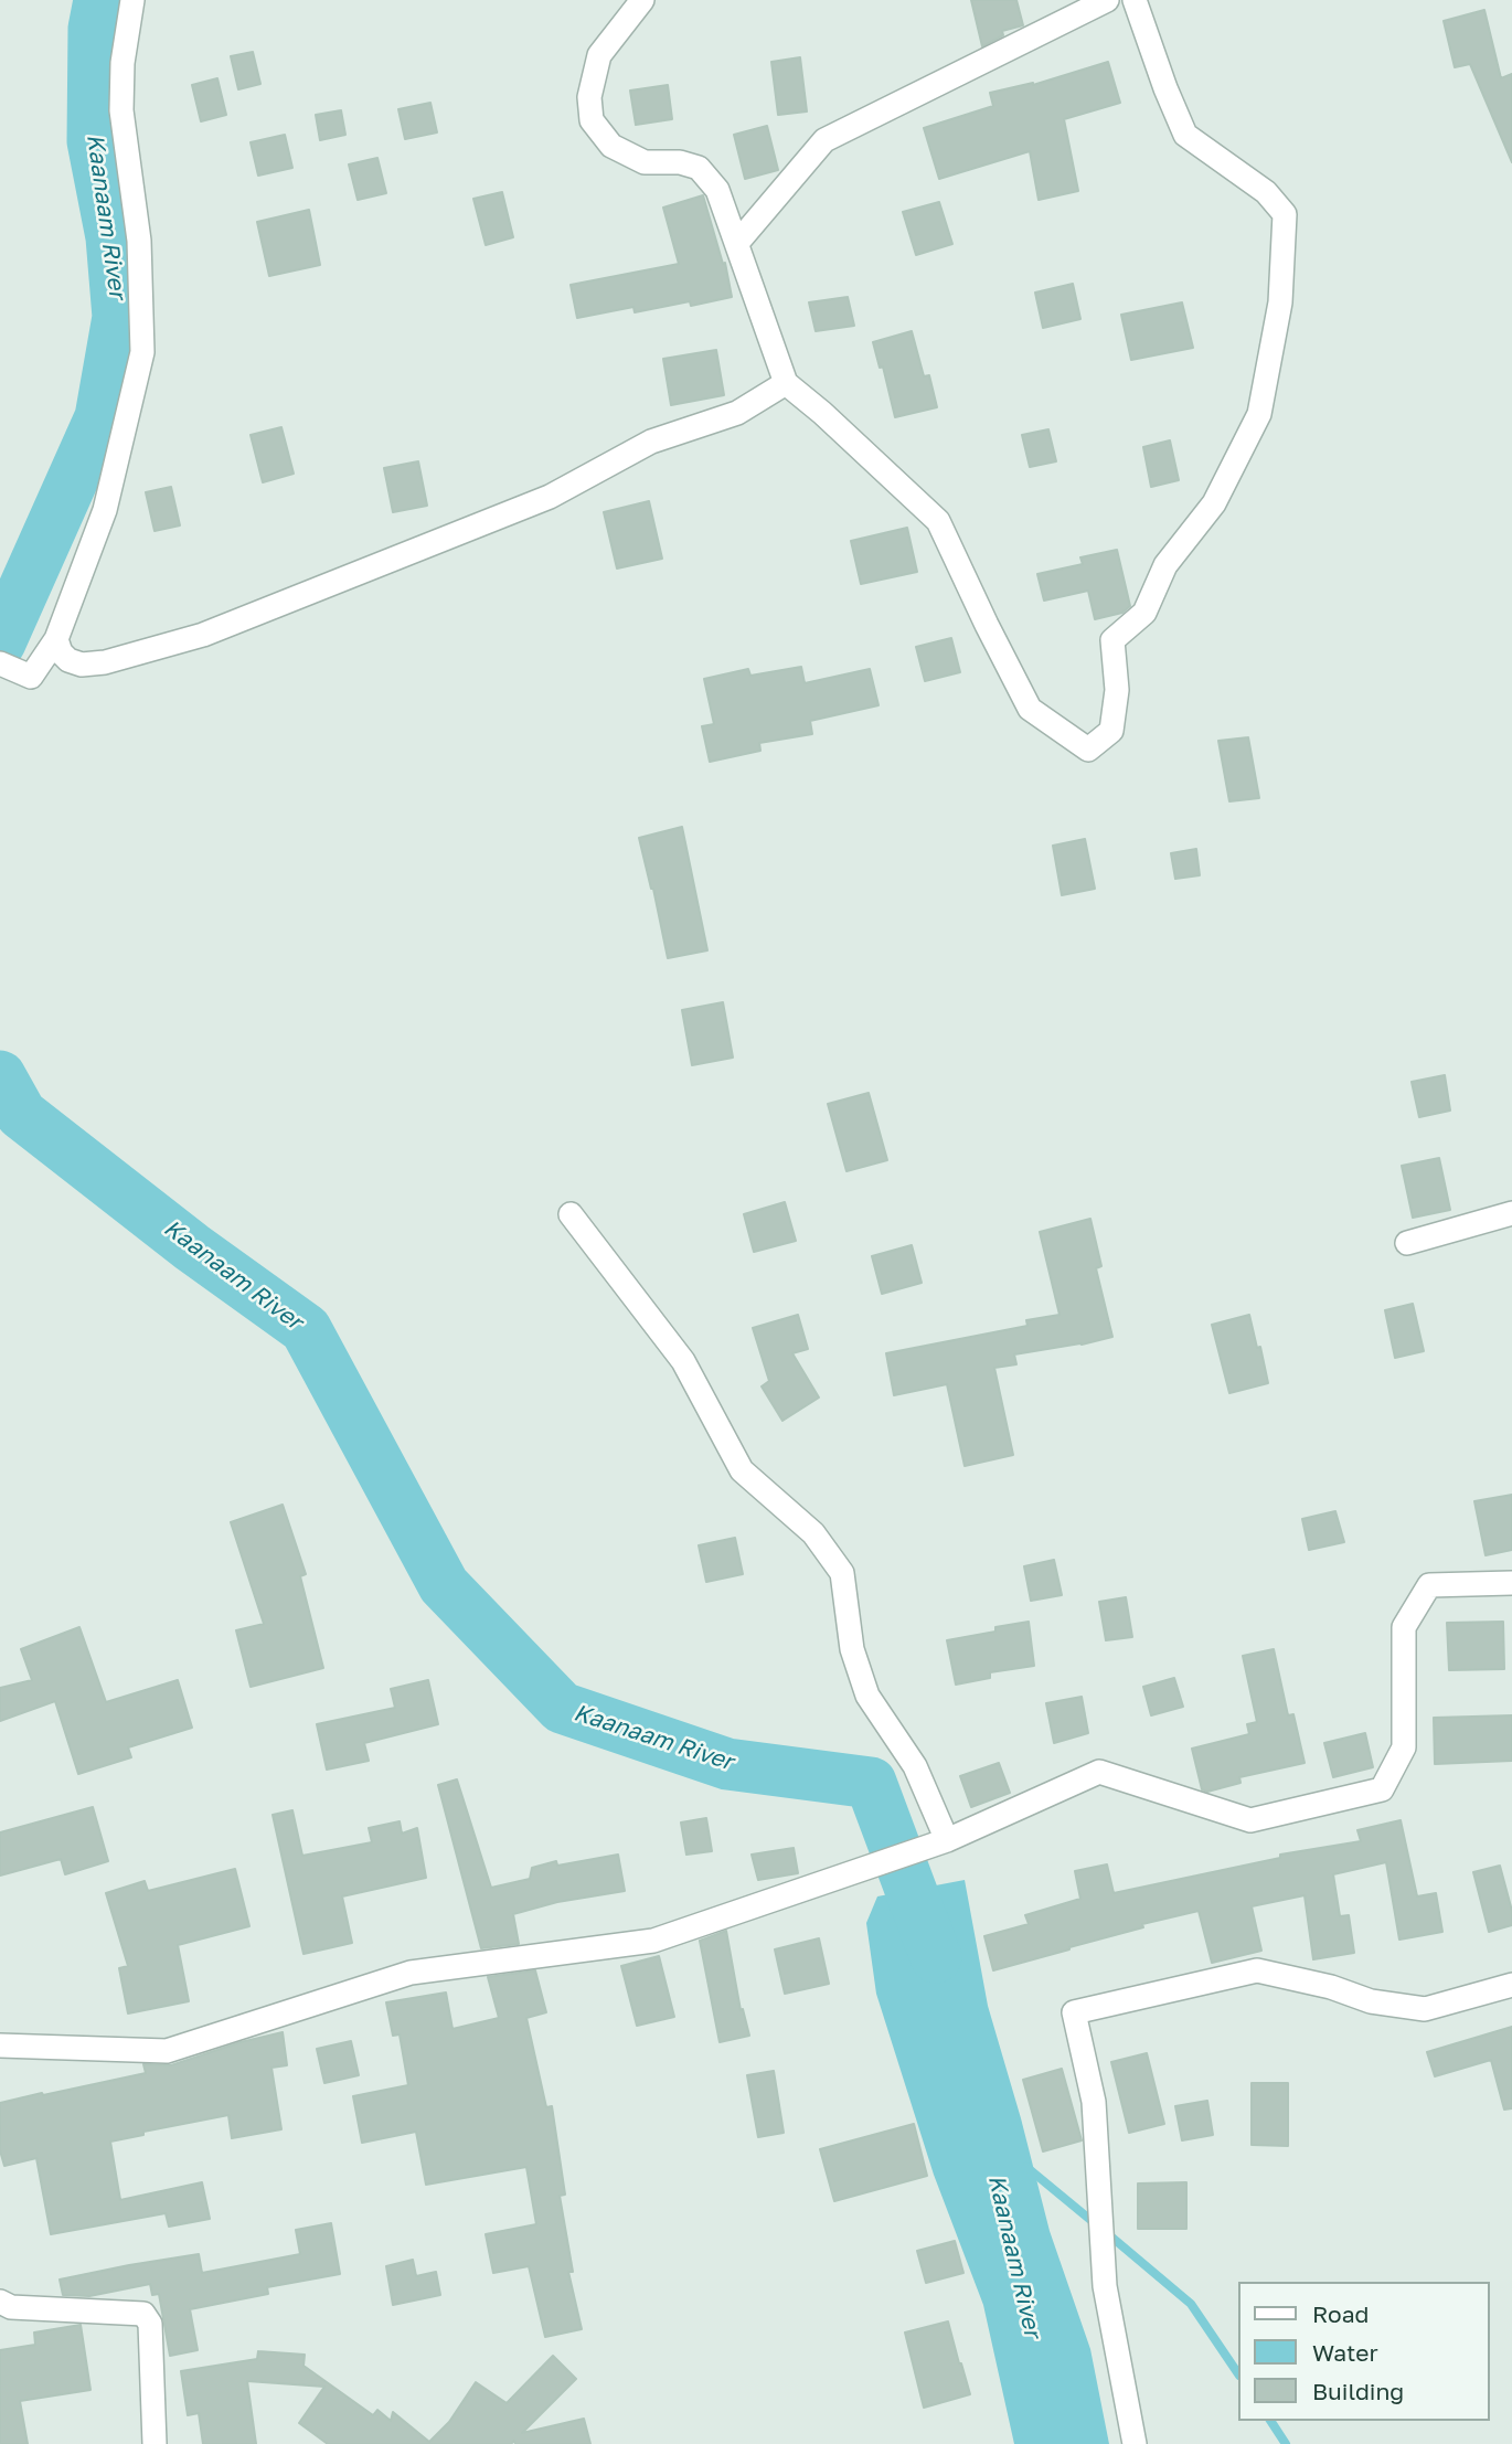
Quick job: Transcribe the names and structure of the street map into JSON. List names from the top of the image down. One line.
{"water":["Kaanaam River"],"legend":["Road","Water","Building"]}
